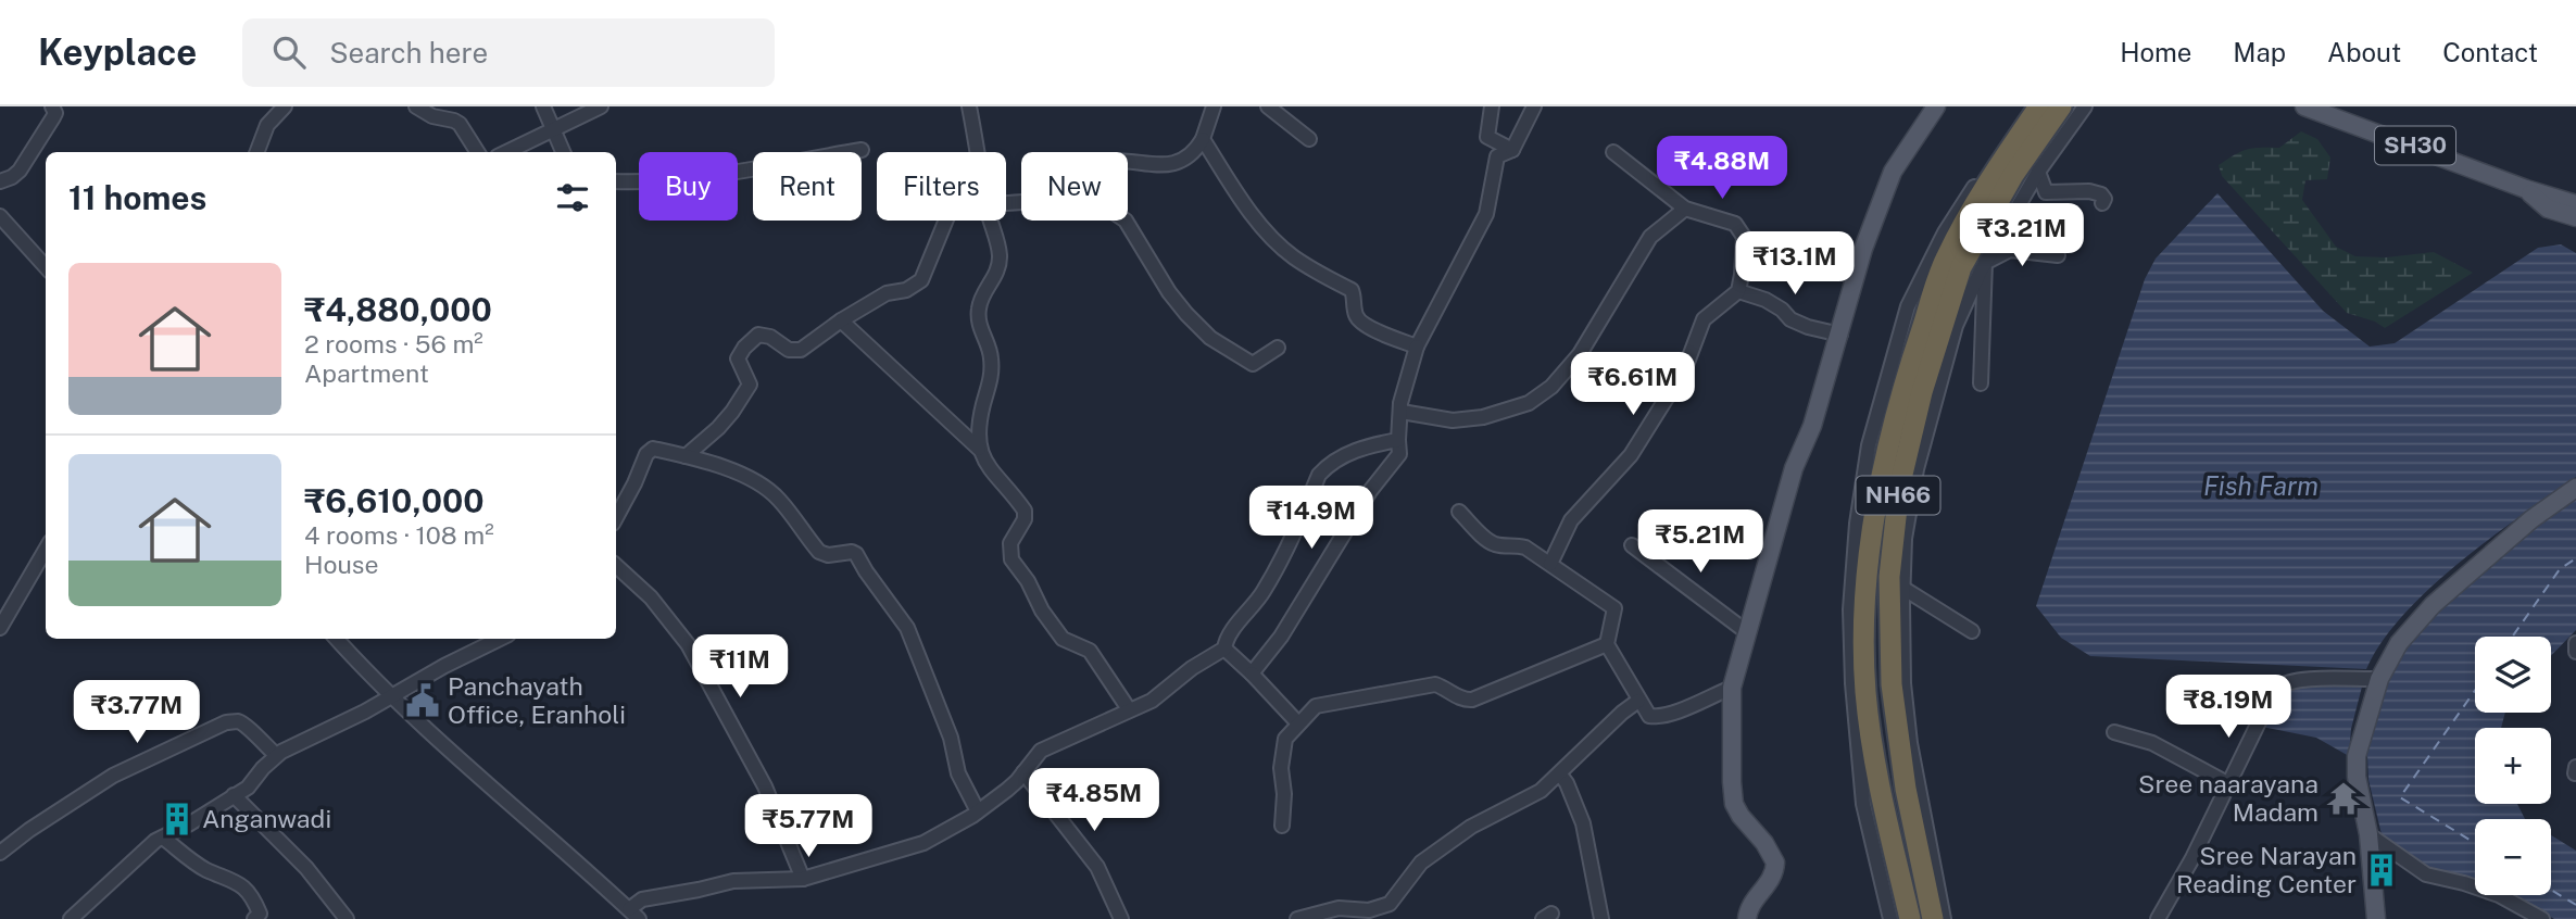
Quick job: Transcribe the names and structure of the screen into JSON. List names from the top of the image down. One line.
{"streets":{"highway":["NH66"],"main road":["SH30"]},"water":["Fish Farm"],"places":{"public building":["Panchayath Office, Eranholi"],"temple":["Sree naarayana Madam"],"building":["Anganwadi","Sree Narayan Reading Center"]},"page":{"header":"Keyplace","search":"Search here","nav":["Home","Map","About","Contact"],"price":["₹4.88M","₹3.21M","₹13.1M","₹6.61M","₹14.9M","₹5.21M","₹11M","₹8.19M","₹3.77M","₹4.85M","₹5.77M"],"chip":["Buy","Rent","Filters","New"],"heading":"11 homes","list":[{"name":"₹4,880,000","note":"2 rooms · 56 m² · Apartment"},{"name":"₹6,610,000","note":"4 rooms · 108 m² · House"}],"map_buttons":["+","−"]}}
